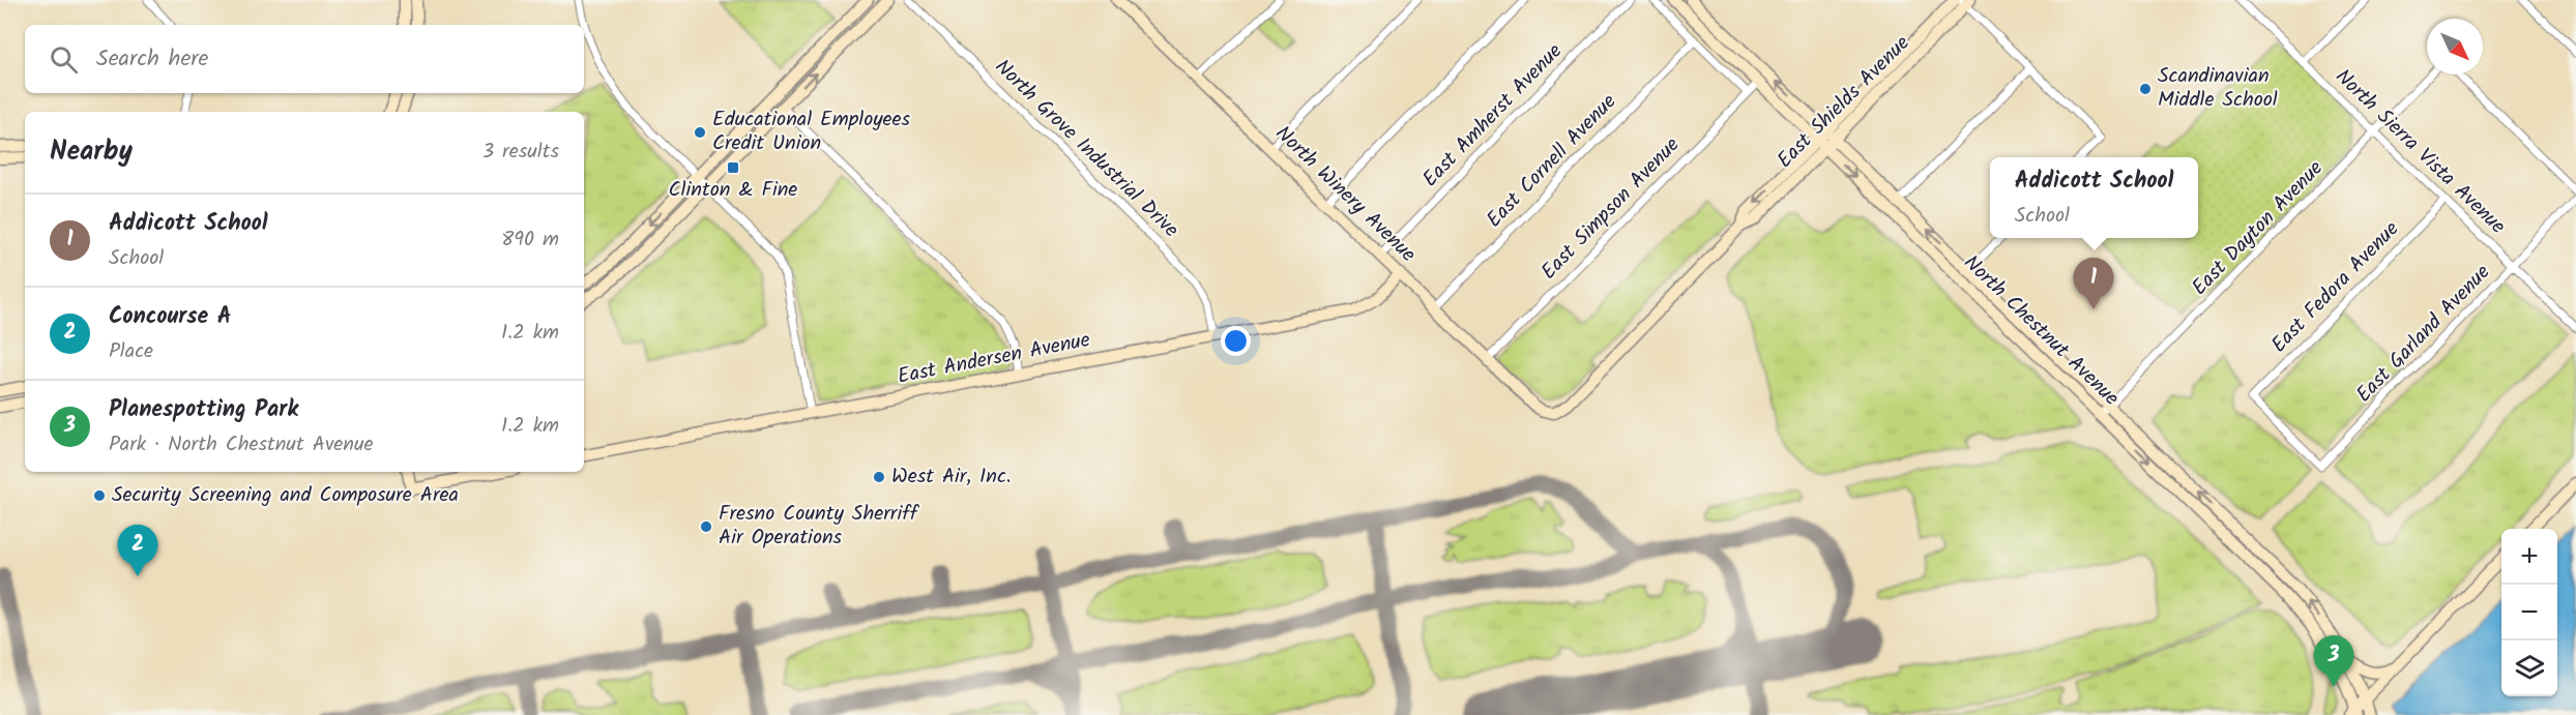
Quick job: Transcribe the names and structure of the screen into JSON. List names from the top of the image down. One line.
{"streets":{"main road":["East Shields Avenue","North Winery Avenue","North Chestnut Avenue","East Andersen Avenue"],"street":["East Amherst Avenue","North Grove Industrial Drive","North Sierra Vista Avenue","East Cornell Avenue","East Simpson Avenue","East Dayton Avenue","East Fedora Avenue","East Garland Avenue"]},"crossings":[["East Shields Avenue","North Winery Avenue"],["East Shields Avenue","North Chestnut Avenue"],["East Amherst Avenue","North Winery Avenue"],["North Grove Industrial Drive","East Andersen Avenue"],["North Sierra Vista Avenue","East Dayton Avenue"],["North Sierra Vista Avenue","East Fedora Avenue"],["North Sierra Vista Avenue","East Garland Avenue"],["East Cornell Avenue","North Winery Avenue"],["North Winery Avenue","East Simpson Avenue"],["North Winery Avenue","East Andersen Avenue"],["East Simpson Avenue","North Chestnut Avenue"],["East Dayton Avenue","North Chestnut Avenue"],["East Fedora Avenue","East Garland Avenue"]],"places":{"other":["Scandinavian Middle School","Educational Employees Credit Union","West Air, Inc.","Security Screening and Composure Area","Fresno County Sherriff Air Operations"],"transit":["Clinton & Fine"]},"north":"bottom right","page":{"search":"Search here","heading":["Nearby","3 results"],"popup":["Addicott School","School"],"list":[{"mark":"1","name":"Addicott School","note":"School","value":"890 m"},{"mark":"2","name":"Concourse A","note":"Place","value":"1.2 km"},{"mark":"3","name":"Planespotting Park","note":"Park · North Chestnut Avenue","value":"1.2 km"}],"pins":["1","2","3"],"map_buttons":["+","−"]}}
